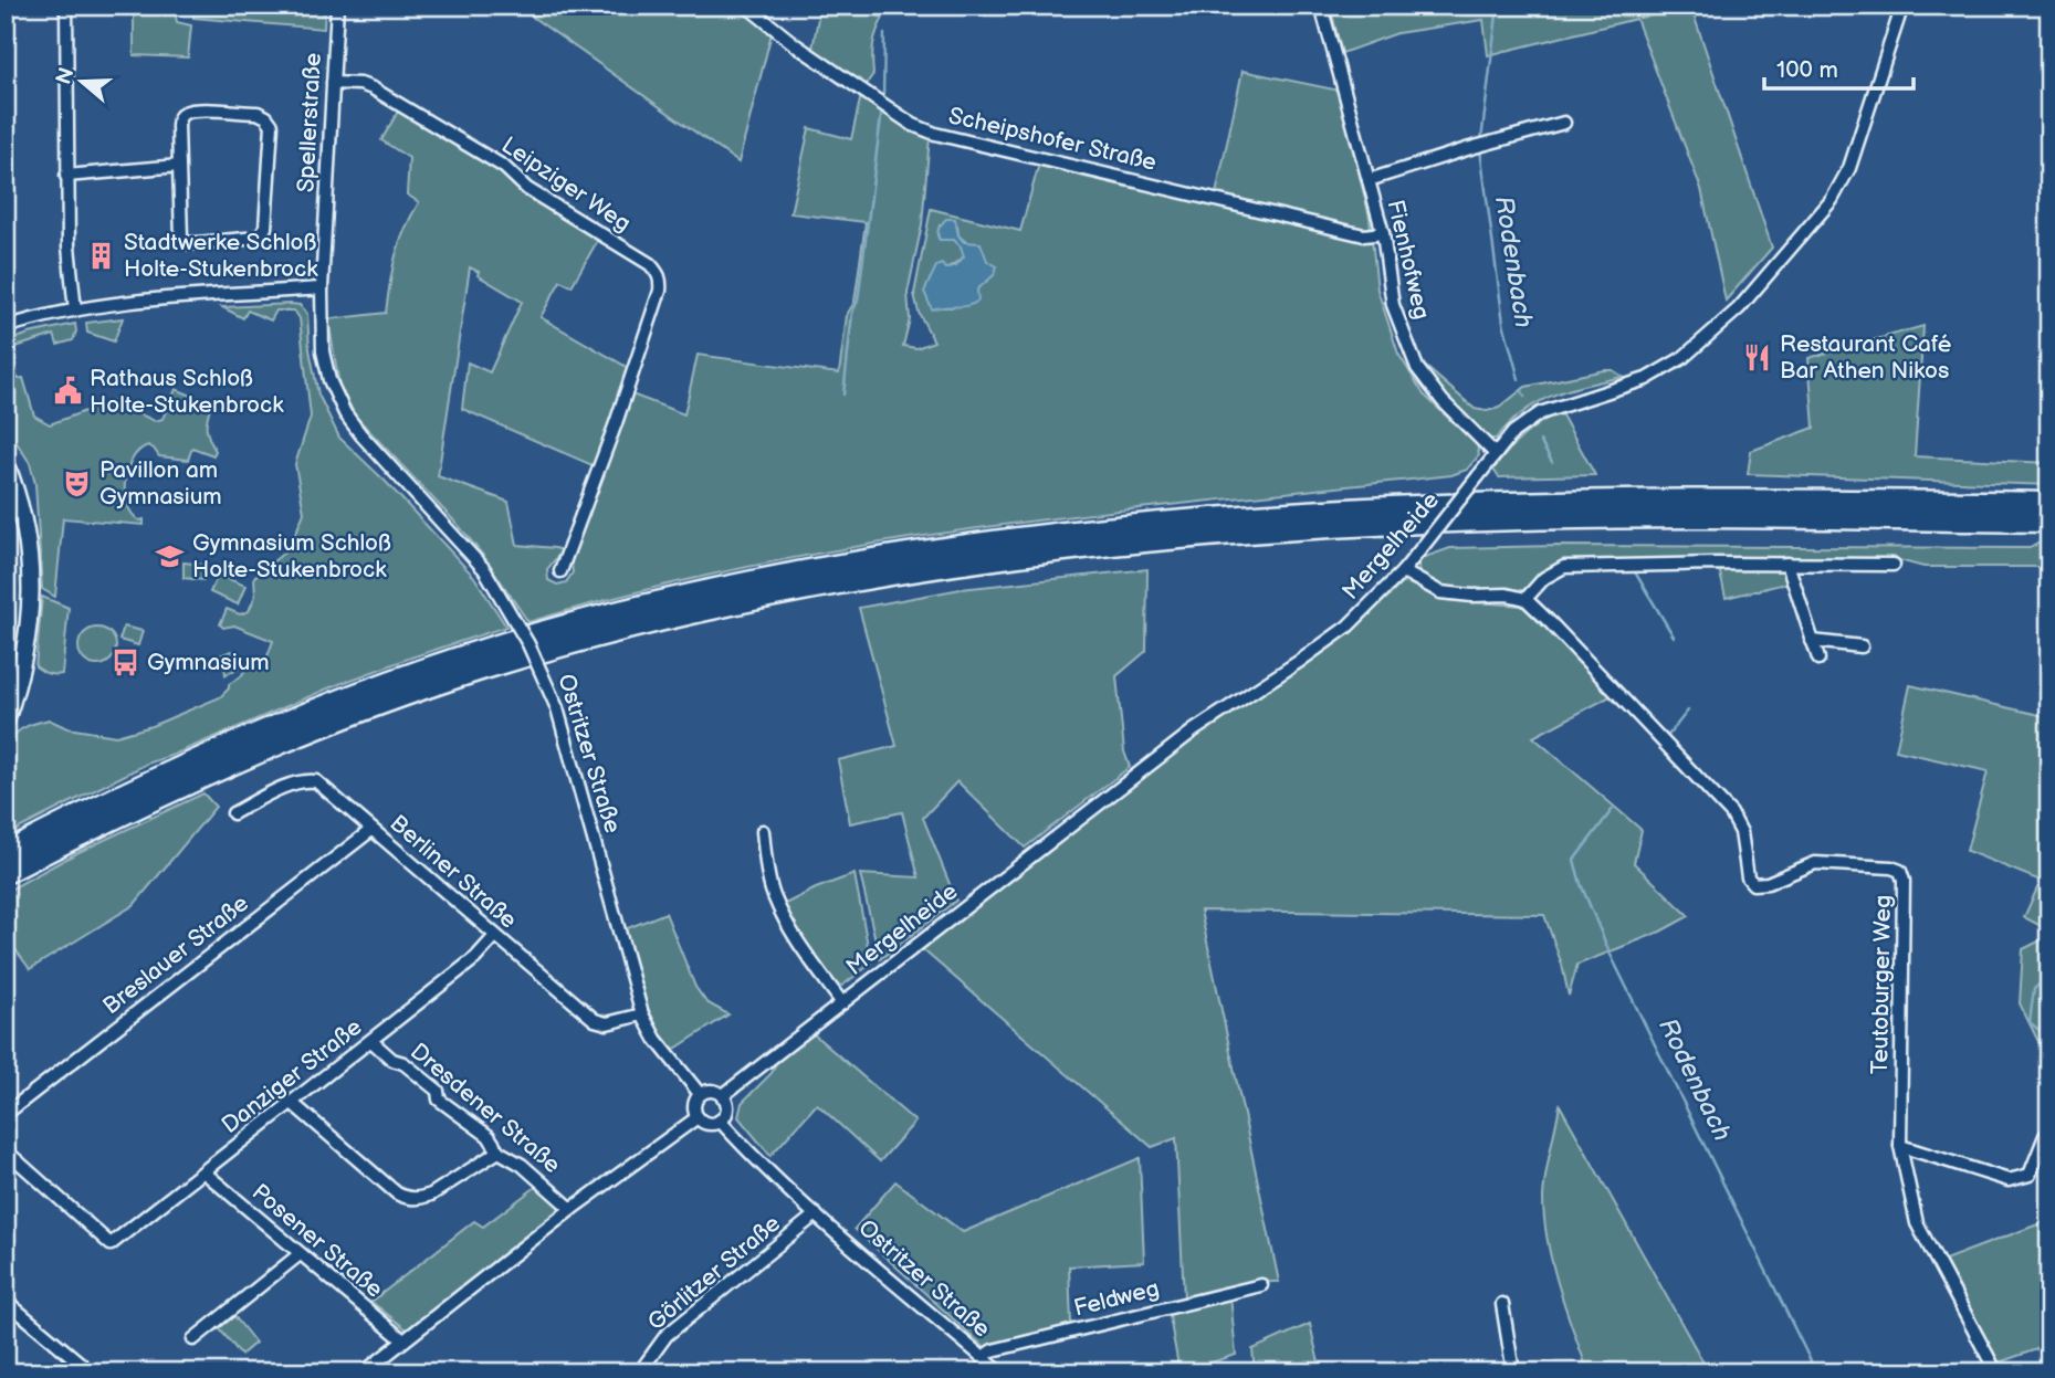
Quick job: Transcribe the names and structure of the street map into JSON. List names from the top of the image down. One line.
{"streets":{"street":["Spellerstraße","Scheipshofer Straße","Leipziger Weg","Fienhofweg","Mergelheide","Ostritzer Straße","Berliner Straße","Breslauer Straße","Teutoburger Weg","Danziger Straße","Dresdener Straße","Posener Straße","Görlitzer Straße","Feldweg"]},"crossings":[["Spellerstraße","Leipziger Weg"],["Spellerstraße","Ostritzer Straße"],["Scheipshofer Straße","Fienhofweg"],["Fienhofweg","Mergelheide"],["Mergelheide","Ostritzer Straße"],["Ostritzer Straße","Berliner Straße"],["Ostritzer Straße","Görlitzer Straße"],["Ostritzer Straße","Feldweg"],["Berliner Straße","Breslauer Straße"],["Berliner Straße","Danziger Straße"],["Danziger Straße","Dresdener Straße"],["Danziger Straße","Posener Straße"]],"water":["Rodenbach"],"places":{"building":["Stadtwerke Schloß Holte-Stukenbrock"],"restaurant":["Restaurant Café Bar Athen Nikos"],"public building":["Rathaus Schloß Holte-Stukenbrock"],"theatre":["Pavillon am Gymnasium"],"school or university":["Gymnasium Schloß Holte-Stukenbrock"],"bus stop":["Gymnasium"]},"scale_bar":"100 m","north":"left"}
